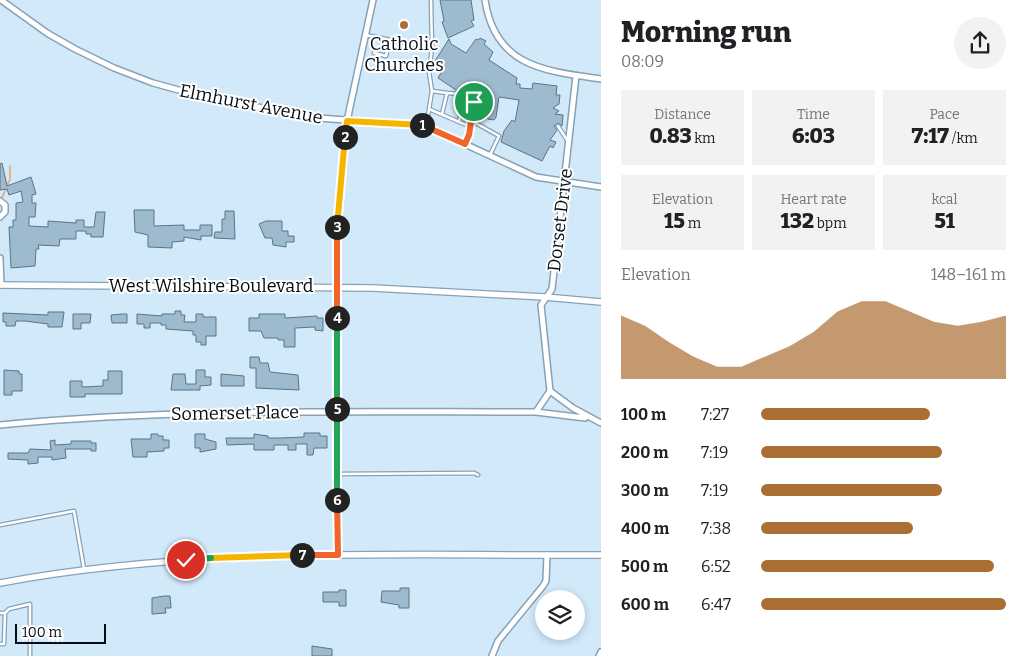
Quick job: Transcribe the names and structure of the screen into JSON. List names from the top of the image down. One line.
{"streets":{"street":["Elmhurst Avenue","Dorset Drive","West Wilshire Boulevard","Somerset Place"]},"crossings":[["Elmhurst Avenue","Dorset Drive"],["Dorset Drive","West Wilshire Boulevard"]],"places":["Catholic Churches"],"scale_bar":"100 m","page":{"heading":["Morning run","08:09"],"stats":[["Distance","0.83 km"],["Time","6:03"],["Pace","7:17 /km"],["Elevation","15 m"],["Heart rate","132 bpm"],["kcal","51"]],"pins":["1","2","3","4","5","6","7"],"chart":["Elevation","148–161 m"],"list":[{"name":"100 m","note":"7:27"},{"name":"200 m","note":"7:19"},{"name":"300 m","note":"7:19"},{"name":"400 m","note":"7:38"},{"name":"500 m","note":"6:52"},{"name":"600 m","note":"6:47"}],"scale":"100 m"}}
